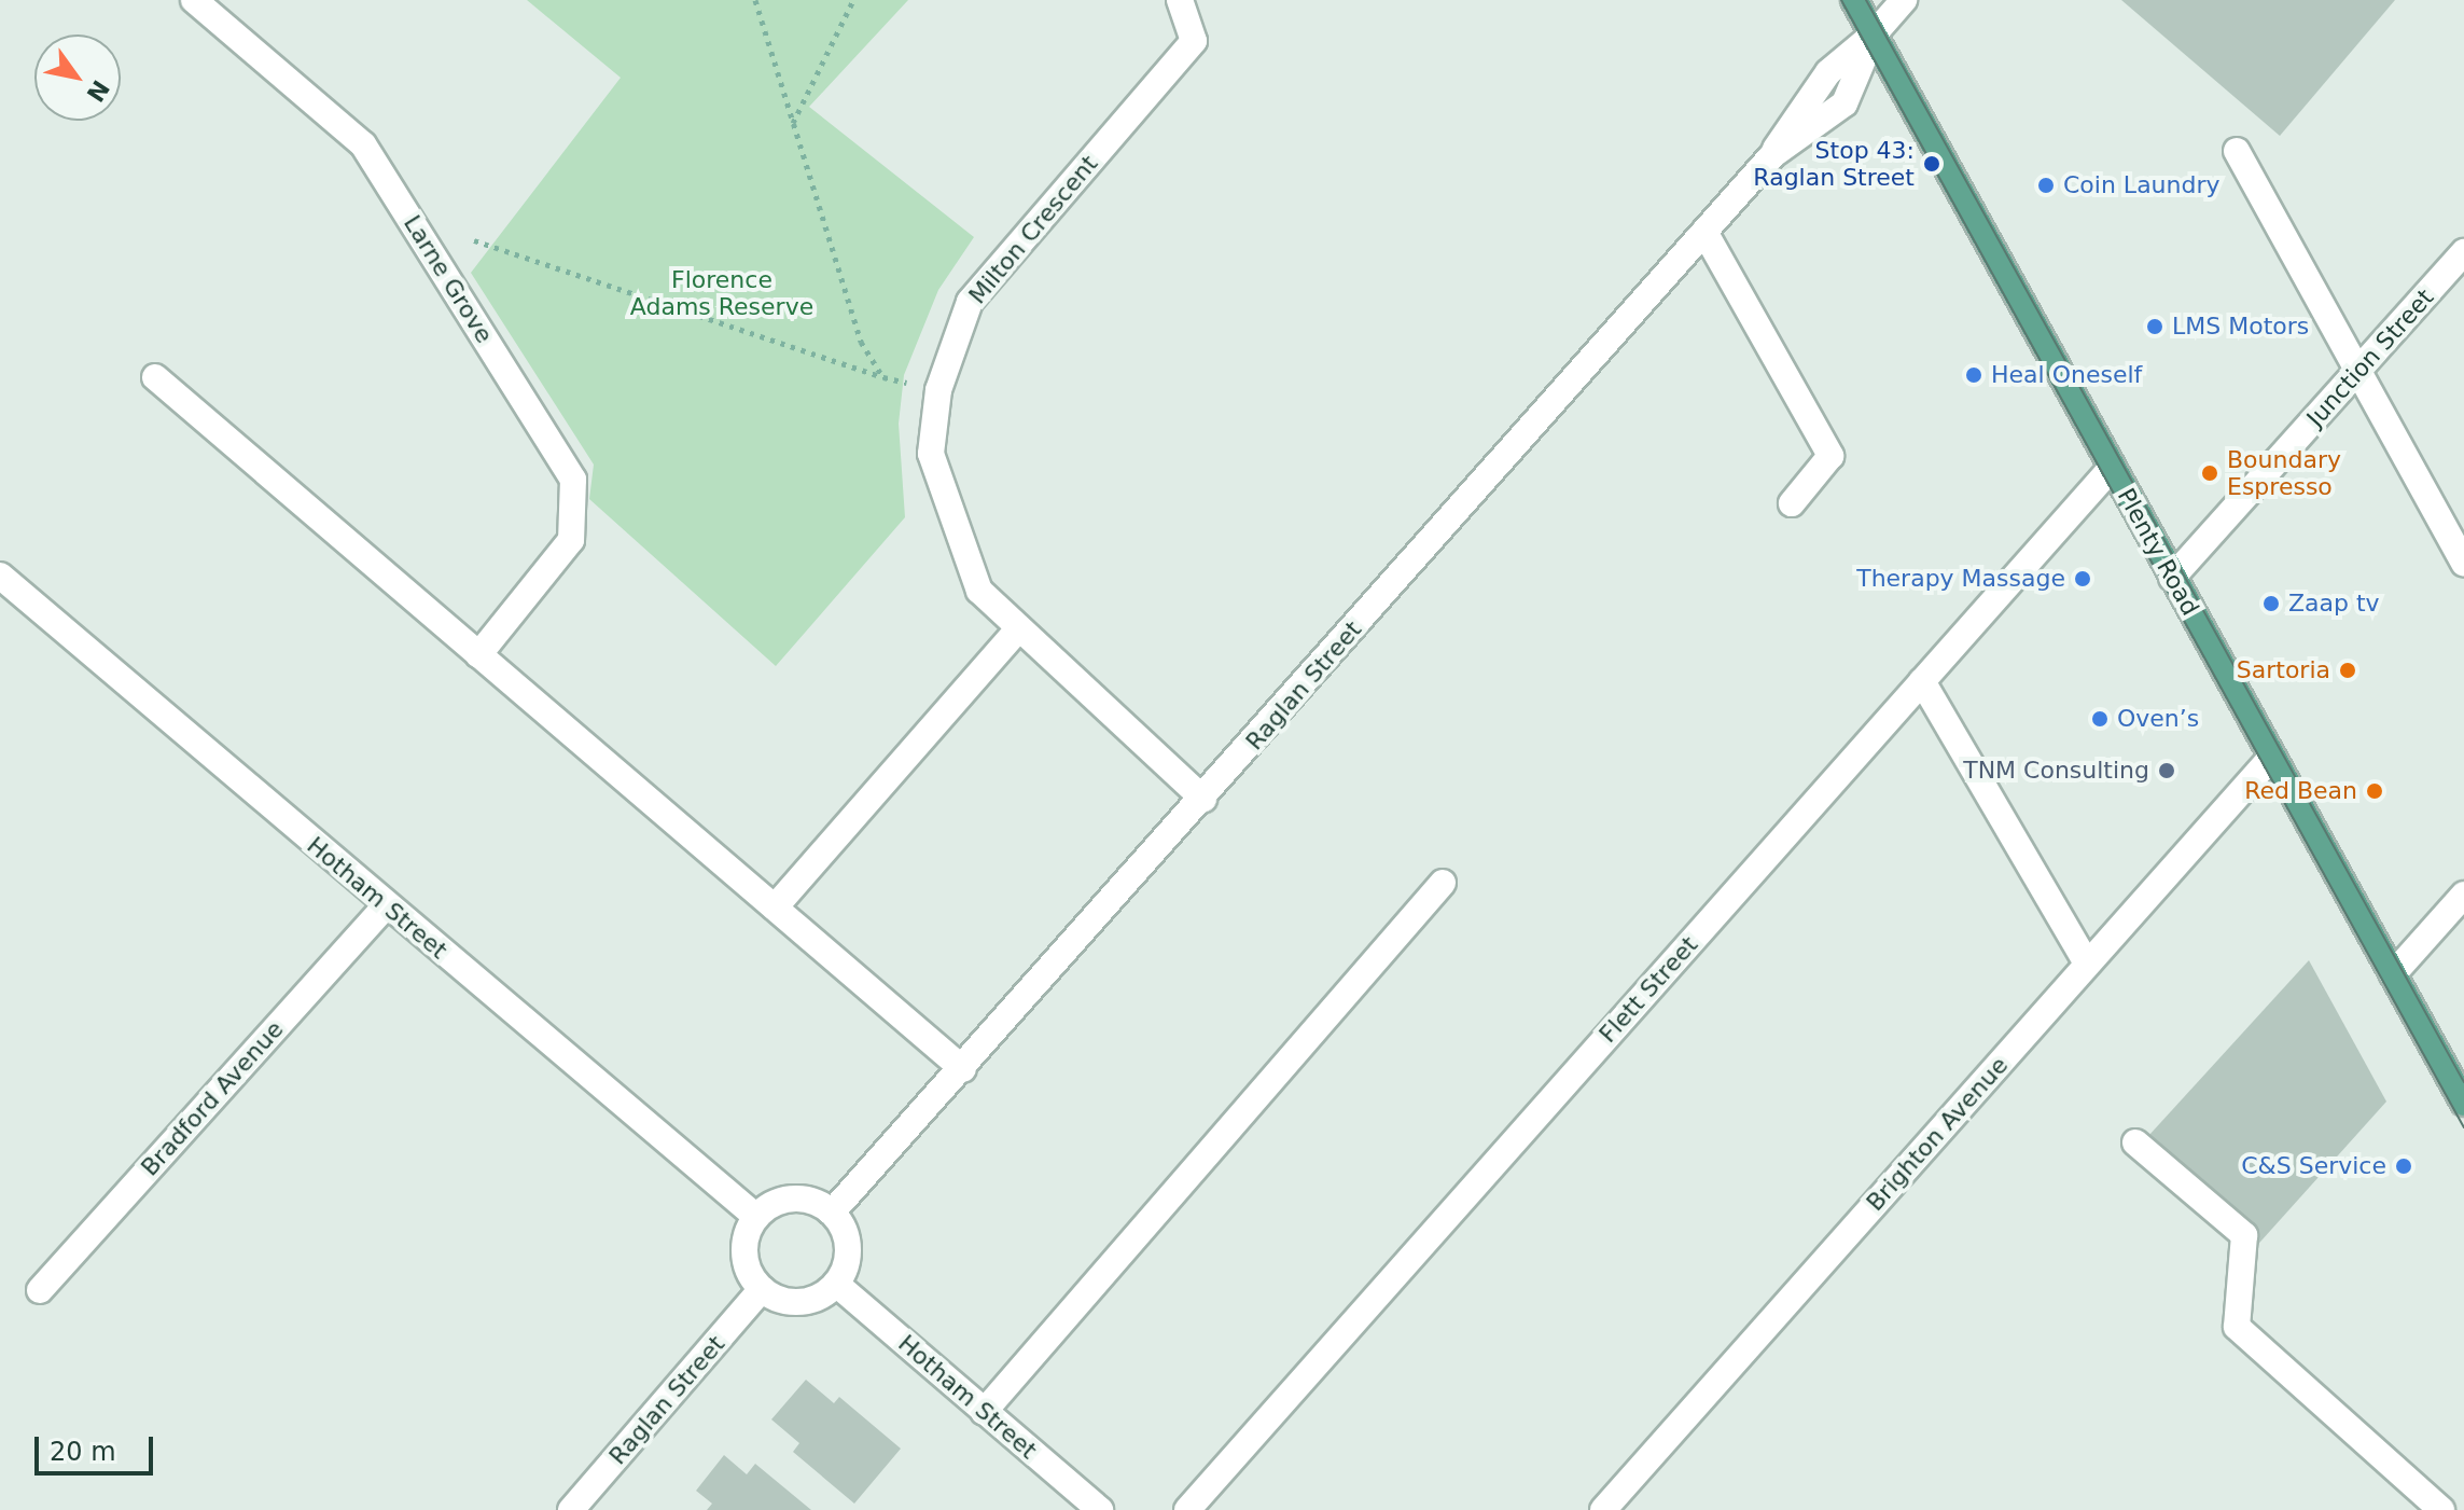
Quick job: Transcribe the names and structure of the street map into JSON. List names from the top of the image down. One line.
{"streets":{"main road":["Plenty Road"],"street":["Milton Crescent","Larne Grove","Junction Street","Raglan Street","Hotham Street","Flett Street","Bradford Avenue","Brighton Avenue"]},"crossings":[["Milton Crescent","Raglan Street"],["Junction Street","Plenty Road"],["Plenty Road","Raglan Street"],["Plenty Road","Flett Street"],["Plenty Road","Brighton Avenue"],["Raglan Street","Hotham Street"],["Hotham Street","Bradford Avenue"]],"parks":["Florence Adams Reserve"],"places":["Stop 43: Raglan Street","Coin Laundry","LMS Motors","Heal Oneself","Boundary Espresso","Therapy Massage","Zaap tv","Sartoria","Oven’s","TNM Consulting","Red Bean","C&S Service"],"scale_bar":"20 m","north":"bottom right"}
